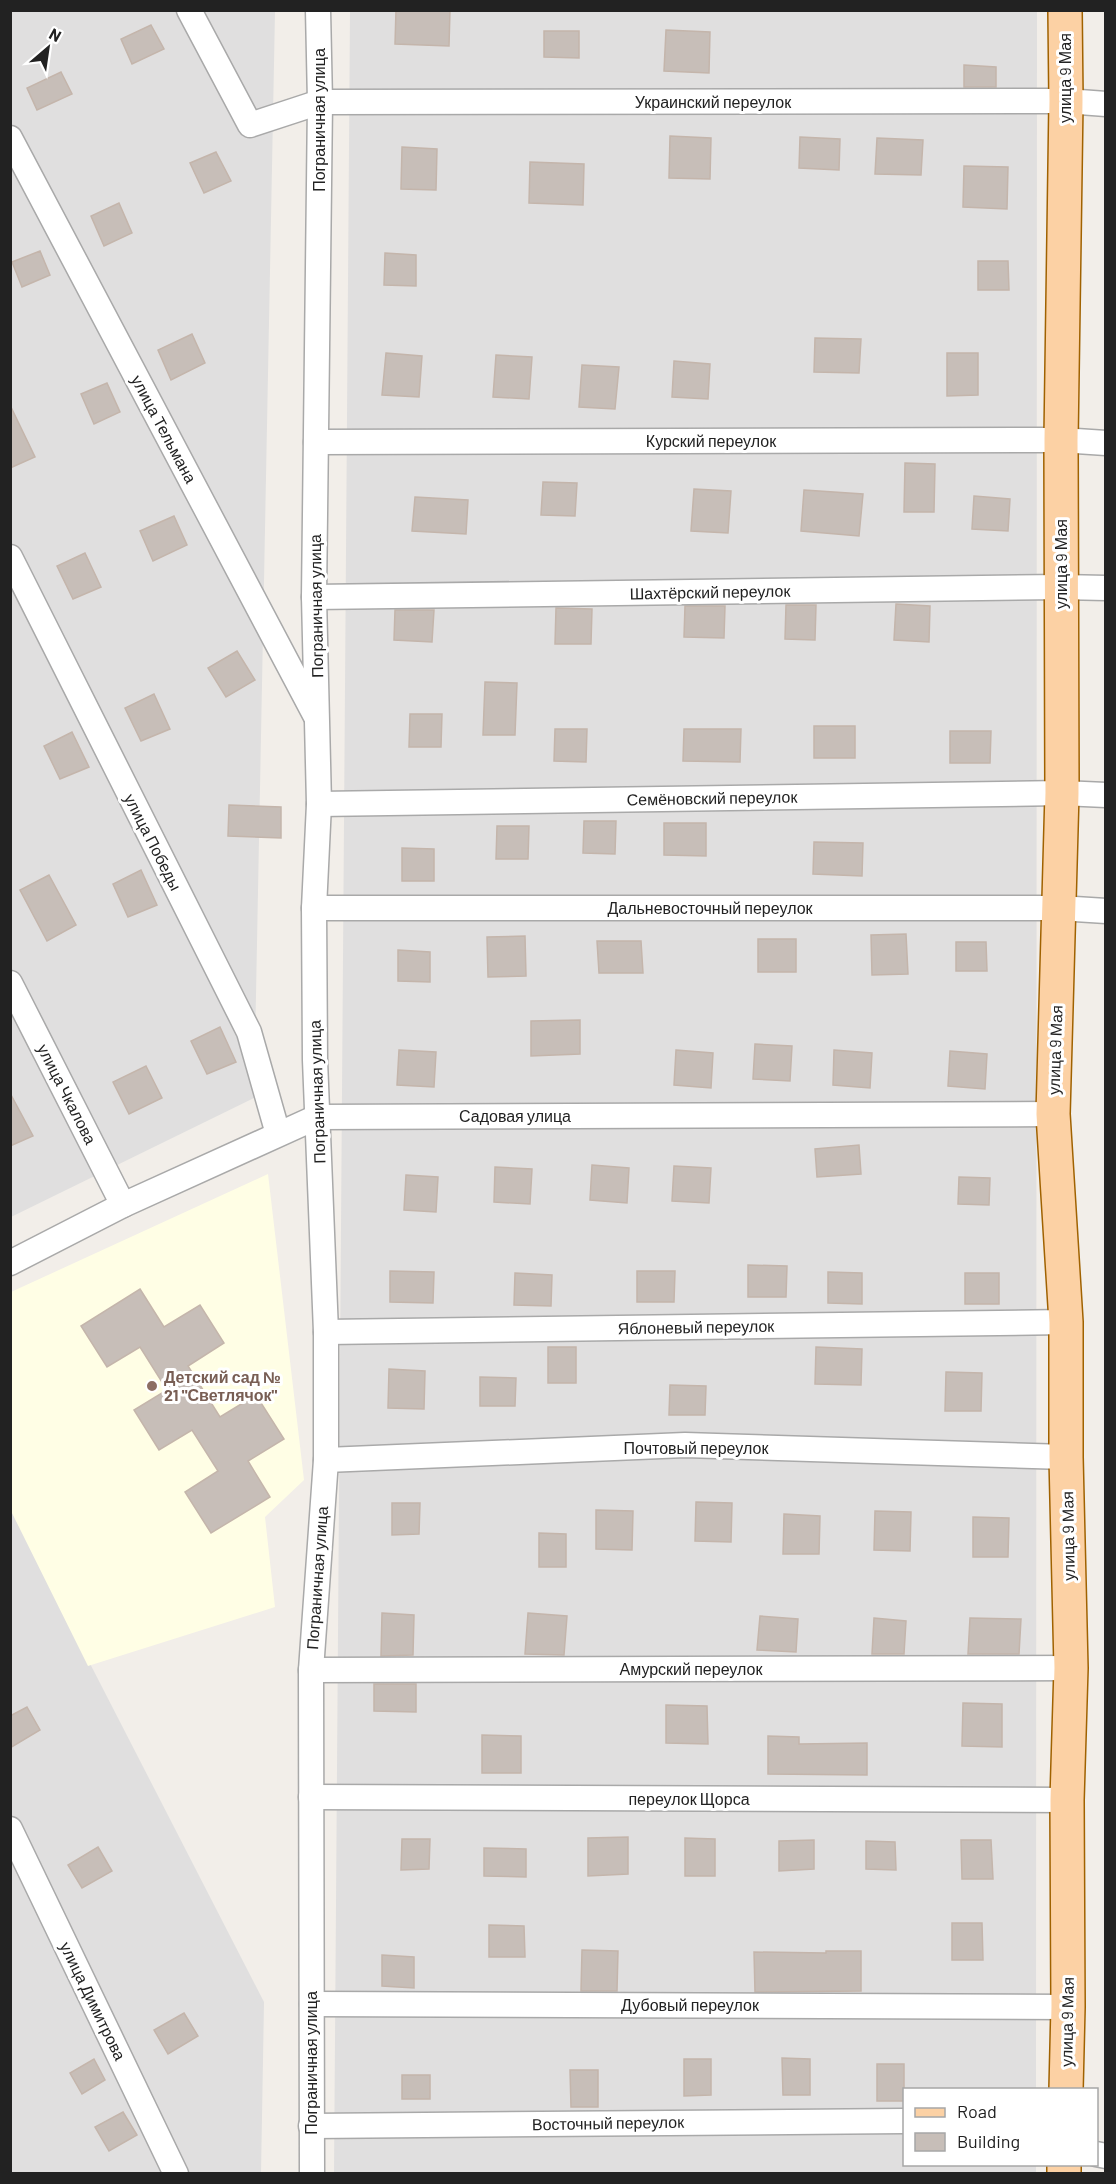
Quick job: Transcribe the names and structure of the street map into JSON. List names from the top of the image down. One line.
{"streets":{"main road":["улица 9 Мая"],"street":["Украинский переулок","Пограничная улица","улица Тельмана","Курский переулок","Шахтёрский переулок","Семёновский переулок","улица Победы","Дальневосточный переулок","улица Чкалова","Садовая улица","Яблоневый переулок","Почтовый переулок","Амурский переулок","переулок Щорса","улица Димитрова","Дубовый переулок","Восточный переулок"]},"crossings":[["улица 9 Мая","Украинский переулок"],["улица 9 Мая","Курский переулок"],["улица 9 Мая","Шахтёрский переулок"],["улица 9 Мая","Семёновский переулок"],["улица 9 Мая","Дальневосточный переулок"],["улица 9 Мая","Садовая улица"],["улица 9 Мая","Яблоневый переулок"],["улица 9 Мая","Почтовый переулок"],["улица 9 Мая","Амурский переулок"],["улица 9 Мая","переулок Щорса"],["улица 9 Мая","Дубовый переулок"],["Украинский переулок","Пограничная улица"],["Пограничная улица","улица Тельмана"],["Пограничная улица","Курский переулок"],["Пограничная улица","Шахтёрский переулок"],["Пограничная улица","Семёновский переулок"],["Пограничная улица","Дальневосточный переулок"],["Пограничная улица","Садовая улица"],["Пограничная улица","Яблоневый переулок"],["Пограничная улица","Почтовый переулок"],["Пограничная улица","Амурский переулок"],["Пограничная улица","переулок Щорса"],["Пограничная улица","Дубовый переулок"],["Пограничная улица","Восточный переулок"],["улица Победы","Садовая улица"],["улица Чкалова","Садовая улица"]],"places":["Детский сад № 21 \"Светлячок\""],"legend":["Road","Building"],"north":"top right"}
